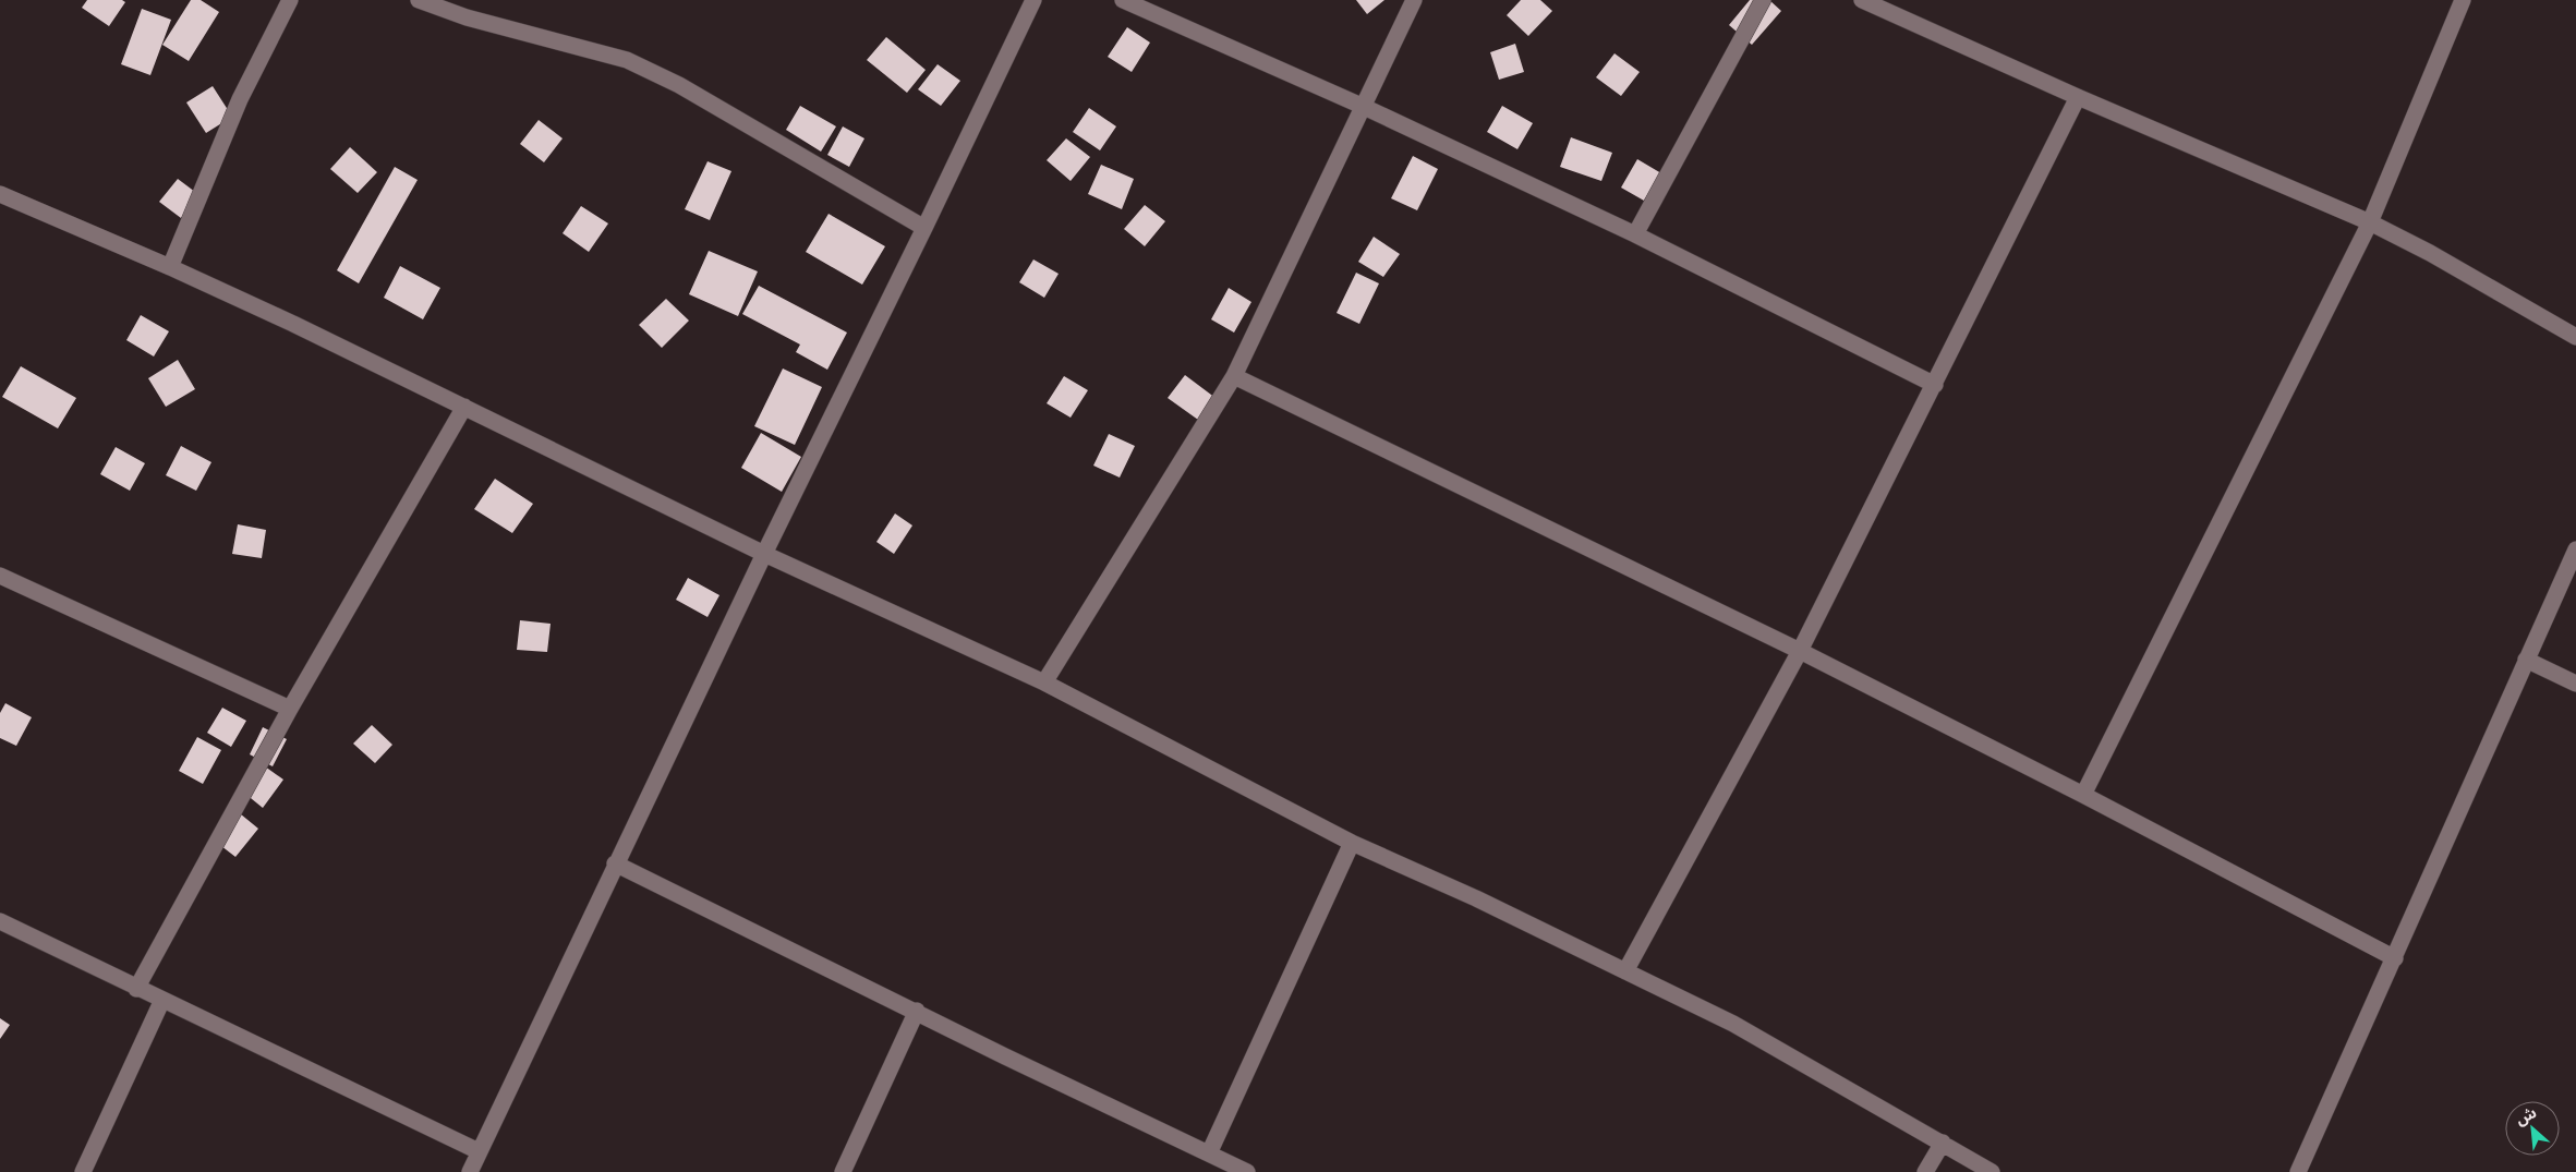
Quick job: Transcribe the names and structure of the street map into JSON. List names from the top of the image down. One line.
{"north":"top left"}
